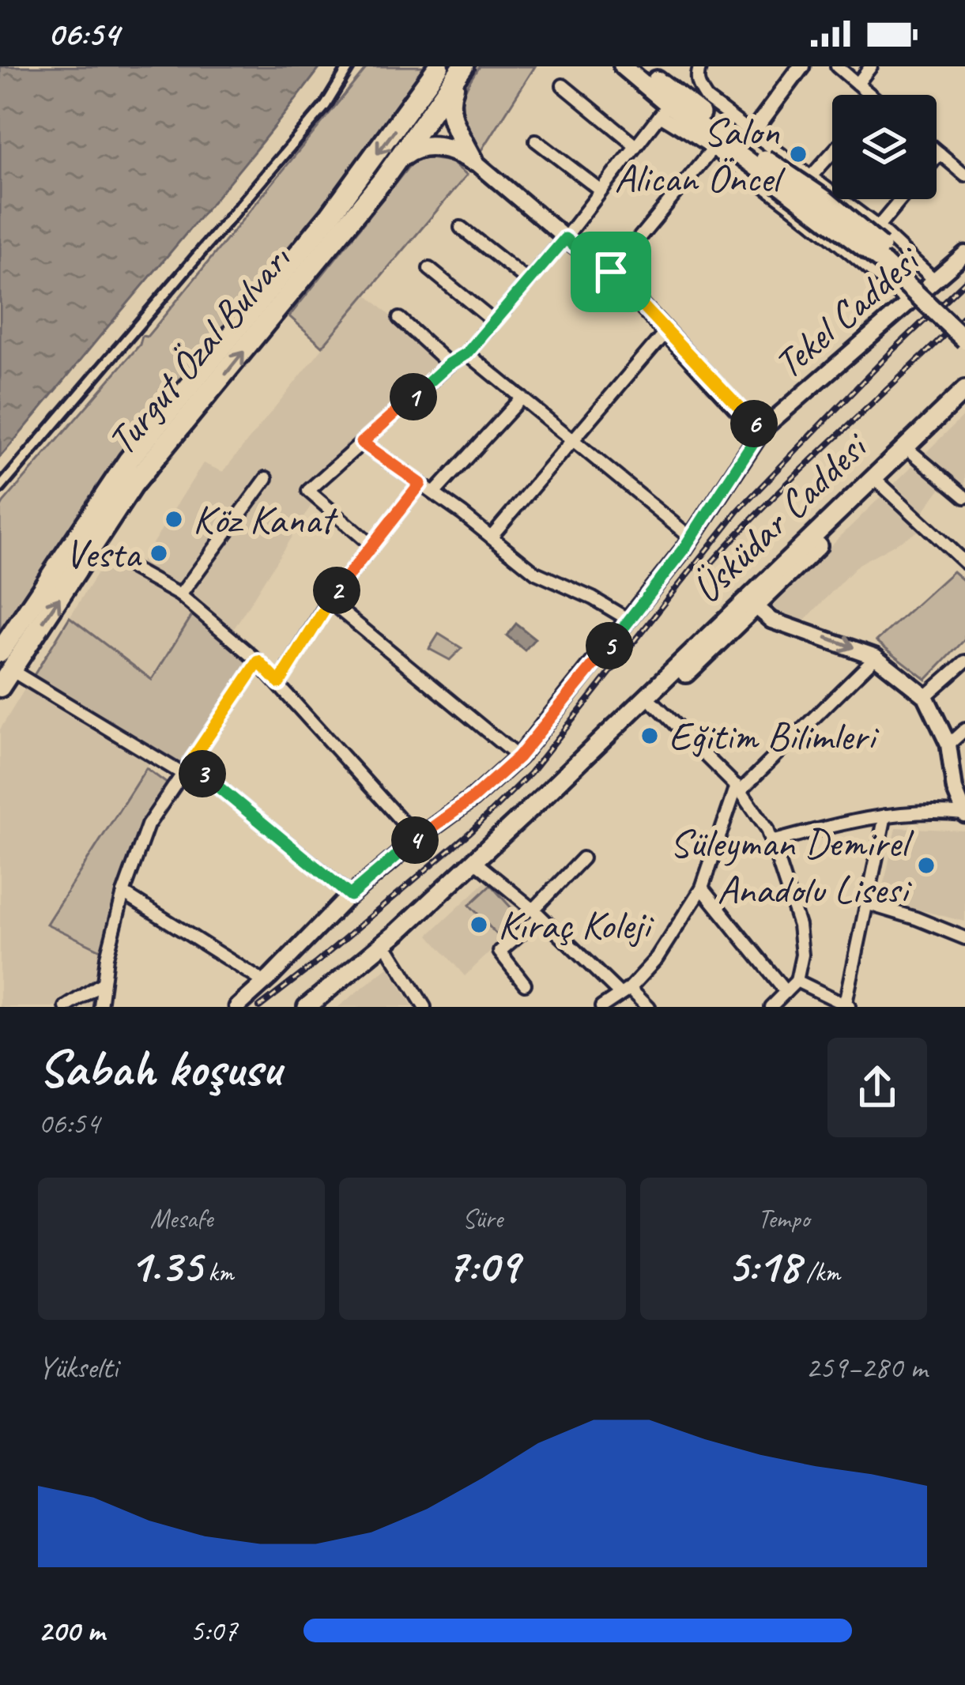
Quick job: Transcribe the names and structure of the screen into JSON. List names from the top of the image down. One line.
{"streets":{"highway":["Turgut Özal Bulvarı"],"main road":["Üsküdar Caddesi"],"street":["Tekel Caddesi"]},"places":["Salon Alican Öncel","Köz Kanat","Vesta","Eğitim Bilimleri","Süleyman Demirel Anadolu Lisesi","Kıraç Koleji"],"page":{"status":"06:54","pins":["1","6","2","5","3","4"],"heading":["Sabah koşusu","06:54"],"stats":[["Mesafe","1.35 km"],["Süre","7:09"],["Tempo","5:18 /km"]],"chart":["Yükselti","259–280 m"],"list":[{"name":"200 m","note":"5:07"}]}}
